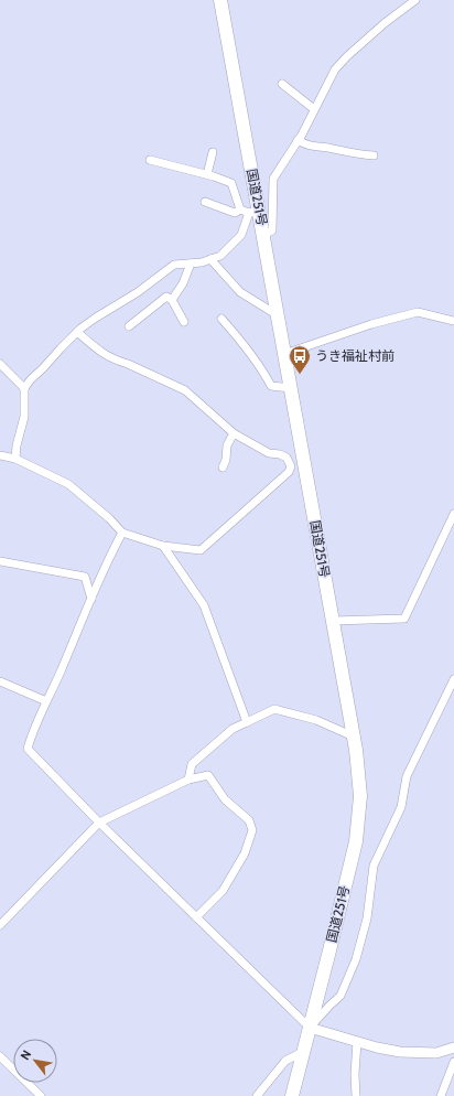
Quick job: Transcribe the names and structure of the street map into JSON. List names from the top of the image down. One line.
{"streets":{"highway":["国道251号"]},"places":{"bus stop":["うき福祉村前"]},"north":"top left"}
